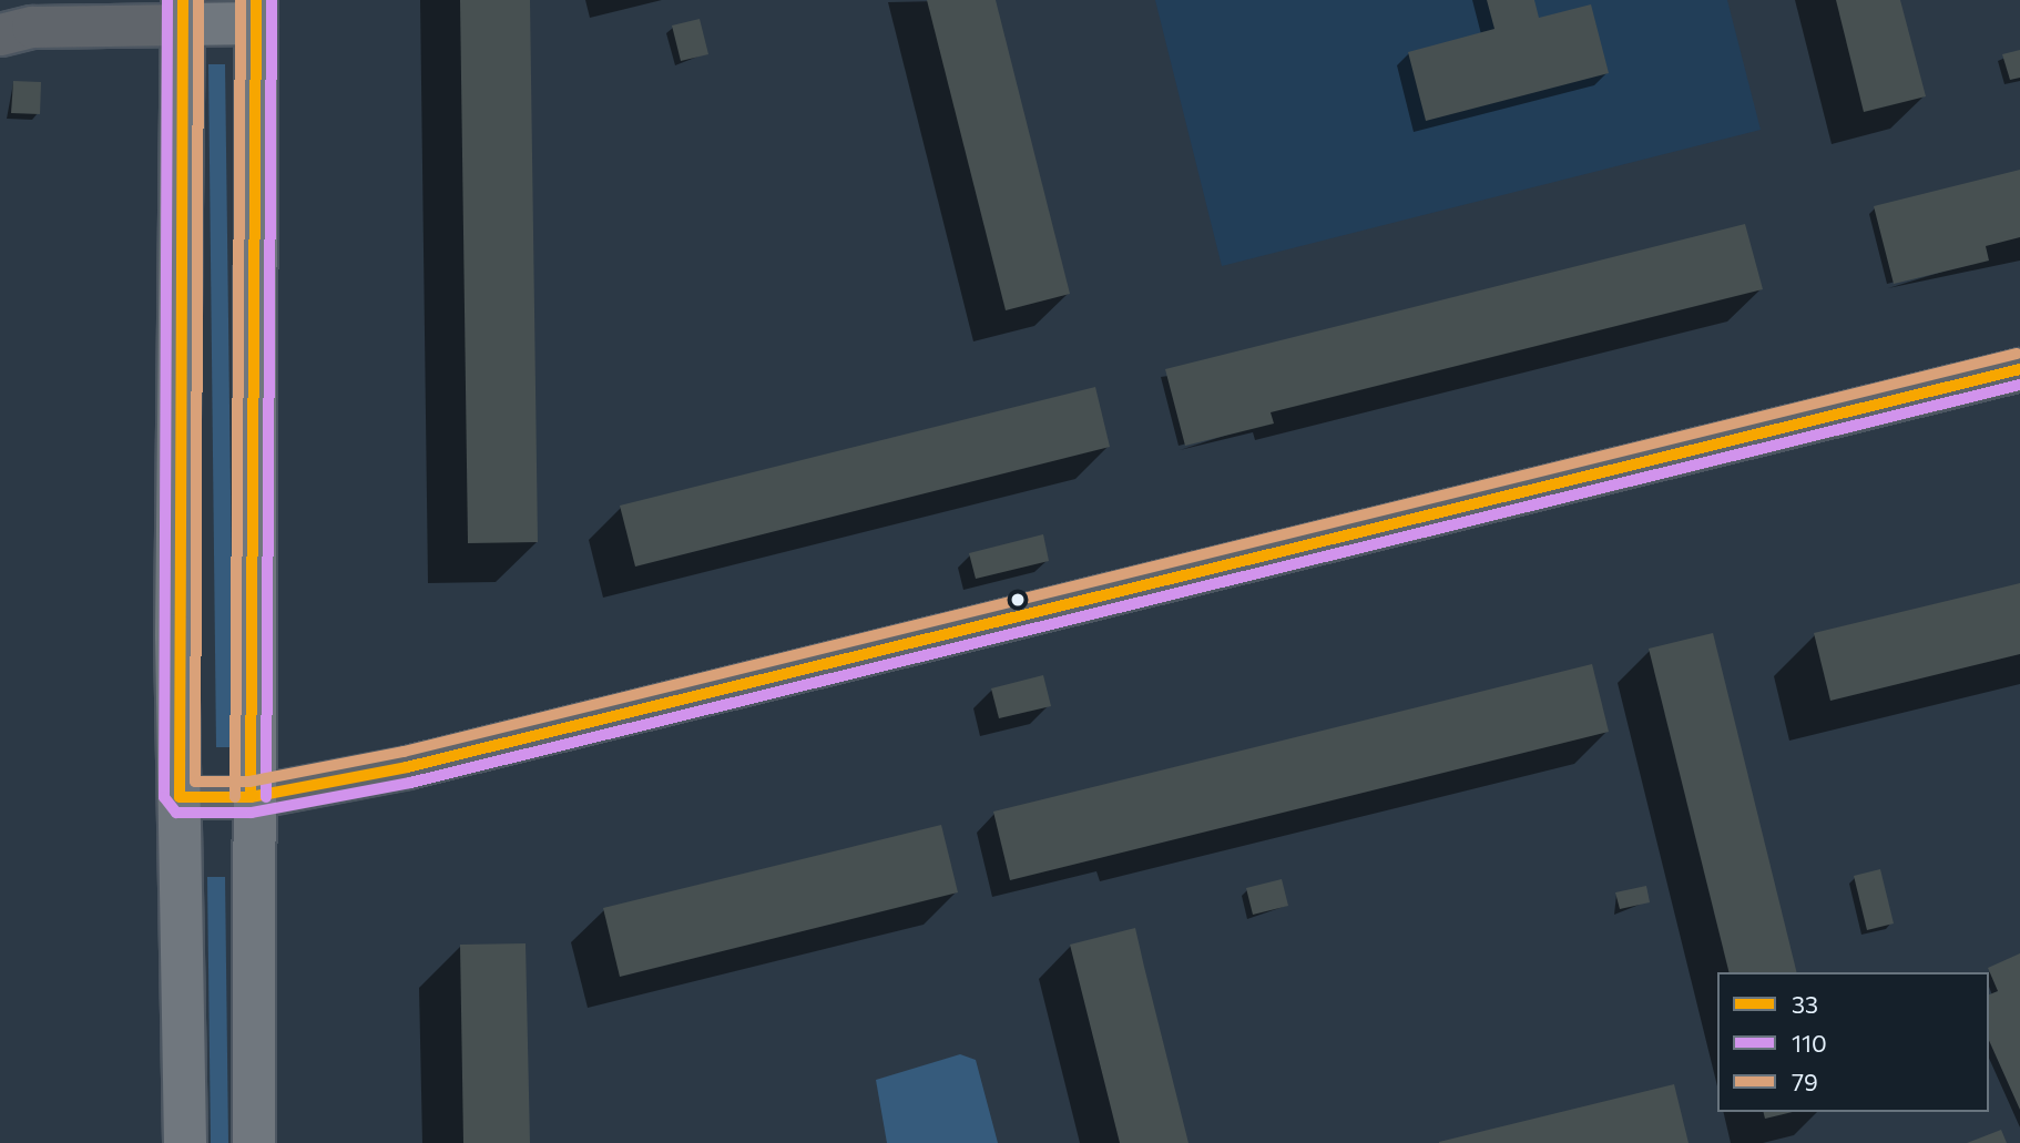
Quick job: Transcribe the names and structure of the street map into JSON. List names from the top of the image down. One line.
{"lines":["transit line 33","transit line 110","transit line 79"],"legend":["33","110","79"]}
